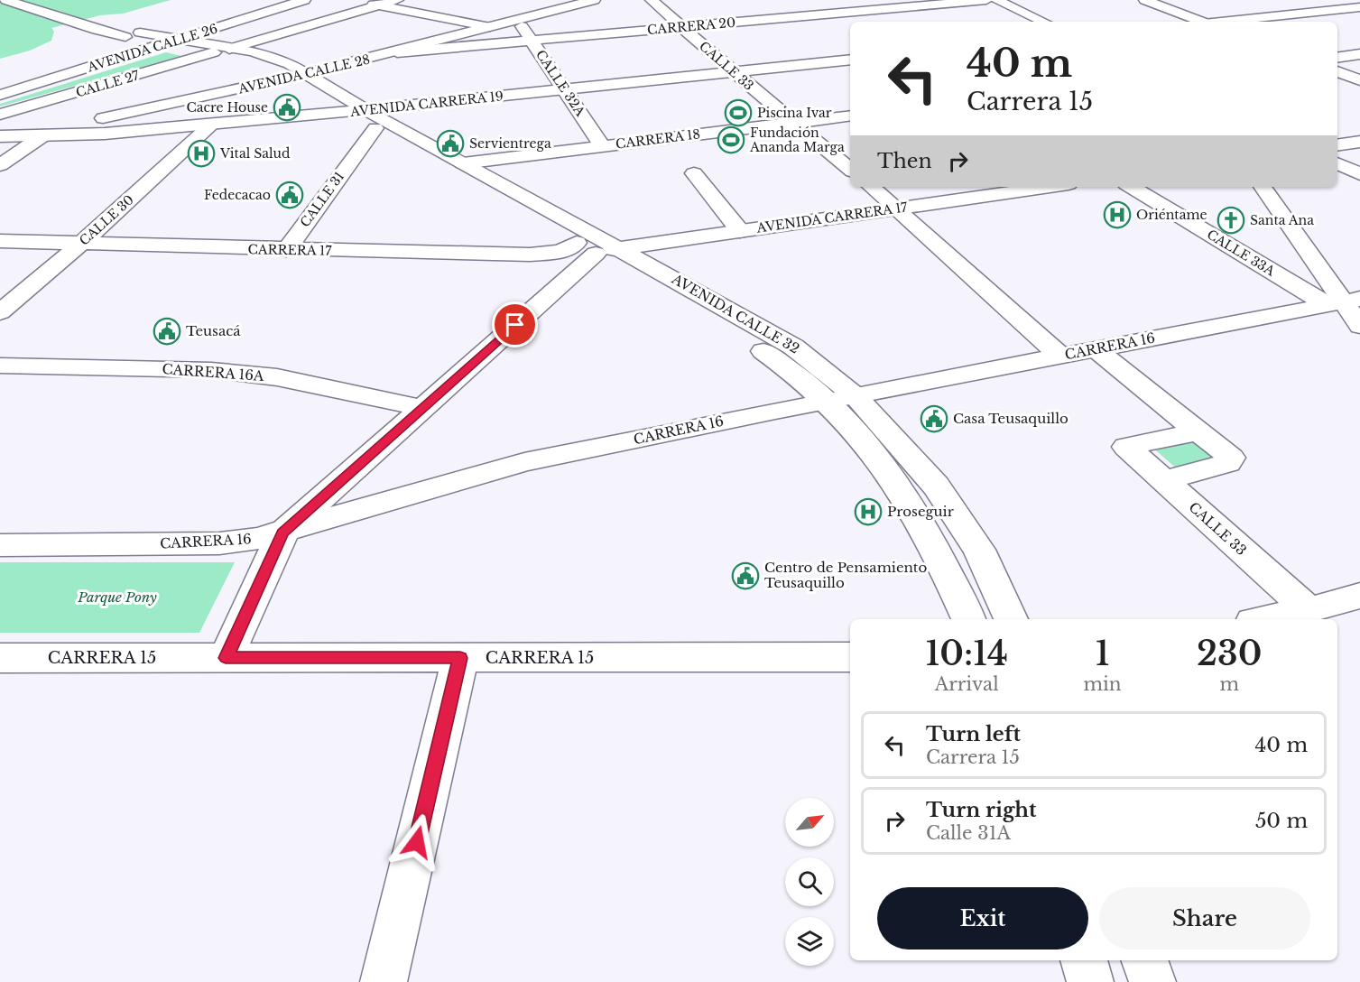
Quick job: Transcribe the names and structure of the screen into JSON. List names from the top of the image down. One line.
{"streets":{"street":["CARRERA 20","AVENIDA CALLE 26","CALLE 33","AVENIDA CALLE 28","CALLE 32A","CALLE 27","AVENIDA CARRERA 19","CARRERA 18","CALLE 31","AVENIDA CARRERA 17","CALLE 30","CARRERA 17","CALLE 33A","AVENIDA CALLE 32","CARRERA 16","CARRERA 16A","CARRERA 15"]},"crossings":[["CARRERA 20","CALLE 33"],["CARRERA 20","AVENIDA CALLE 28"],["CARRERA 20","CALLE 32A"],["CALLE 33","AVENIDA CARRERA 19"],["CALLE 33","CARRERA 18"],["AVENIDA CALLE 28","CALLE 32A"],["AVENIDA CALLE 28","AVENIDA CARRERA 19"],["AVENIDA CALLE 28","AVENIDA CALLE 32"],["CALLE 32A","AVENIDA CARRERA 19"],["CALLE 32A","CARRERA 18"],["AVENIDA CARRERA 19","CALLE 30"],["AVENIDA CARRERA 19","AVENIDA CALLE 32"],["CARRERA 18","AVENIDA CALLE 32"],["CALLE 31","CARRERA 17"],["CALLE 31","AVENIDA CALLE 32"],["AVENIDA CARRERA 17","CARRERA 17"],["AVENIDA CARRERA 17","AVENIDA CALLE 32"],["CALLE 30","CARRERA 17"],["CARRERA 17","AVENIDA CALLE 32"],["CALLE 33A","CARRERA 16"],["AVENIDA CALLE 32","CARRERA 16"]],"parks":["Parque Pony"],"places":{"public building":["Cacre House","Servientrega","Fedecacao","Teusacá","Casa Teusaquillo","Centro de Pensamiento Teusaquillo"],"sports":["Piscina Ivar","Fundación Ananda Marga"],"hospital":["Vital Salud","Oriéntame","Proseguir"],"church":["Santa Ana"]},"north":"top right","page":{"turn":["40 m","Carrera 15"],"then":"Then","eta":["10:14","Arrival","1","min","230","m"],"list":[{"name":"Turn left","note":"Carrera 15","value":"40 m"},{"name":"Turn right","note":"Calle 31A","value":"50 m"}],"buttons":["Exit","Share"]}}
